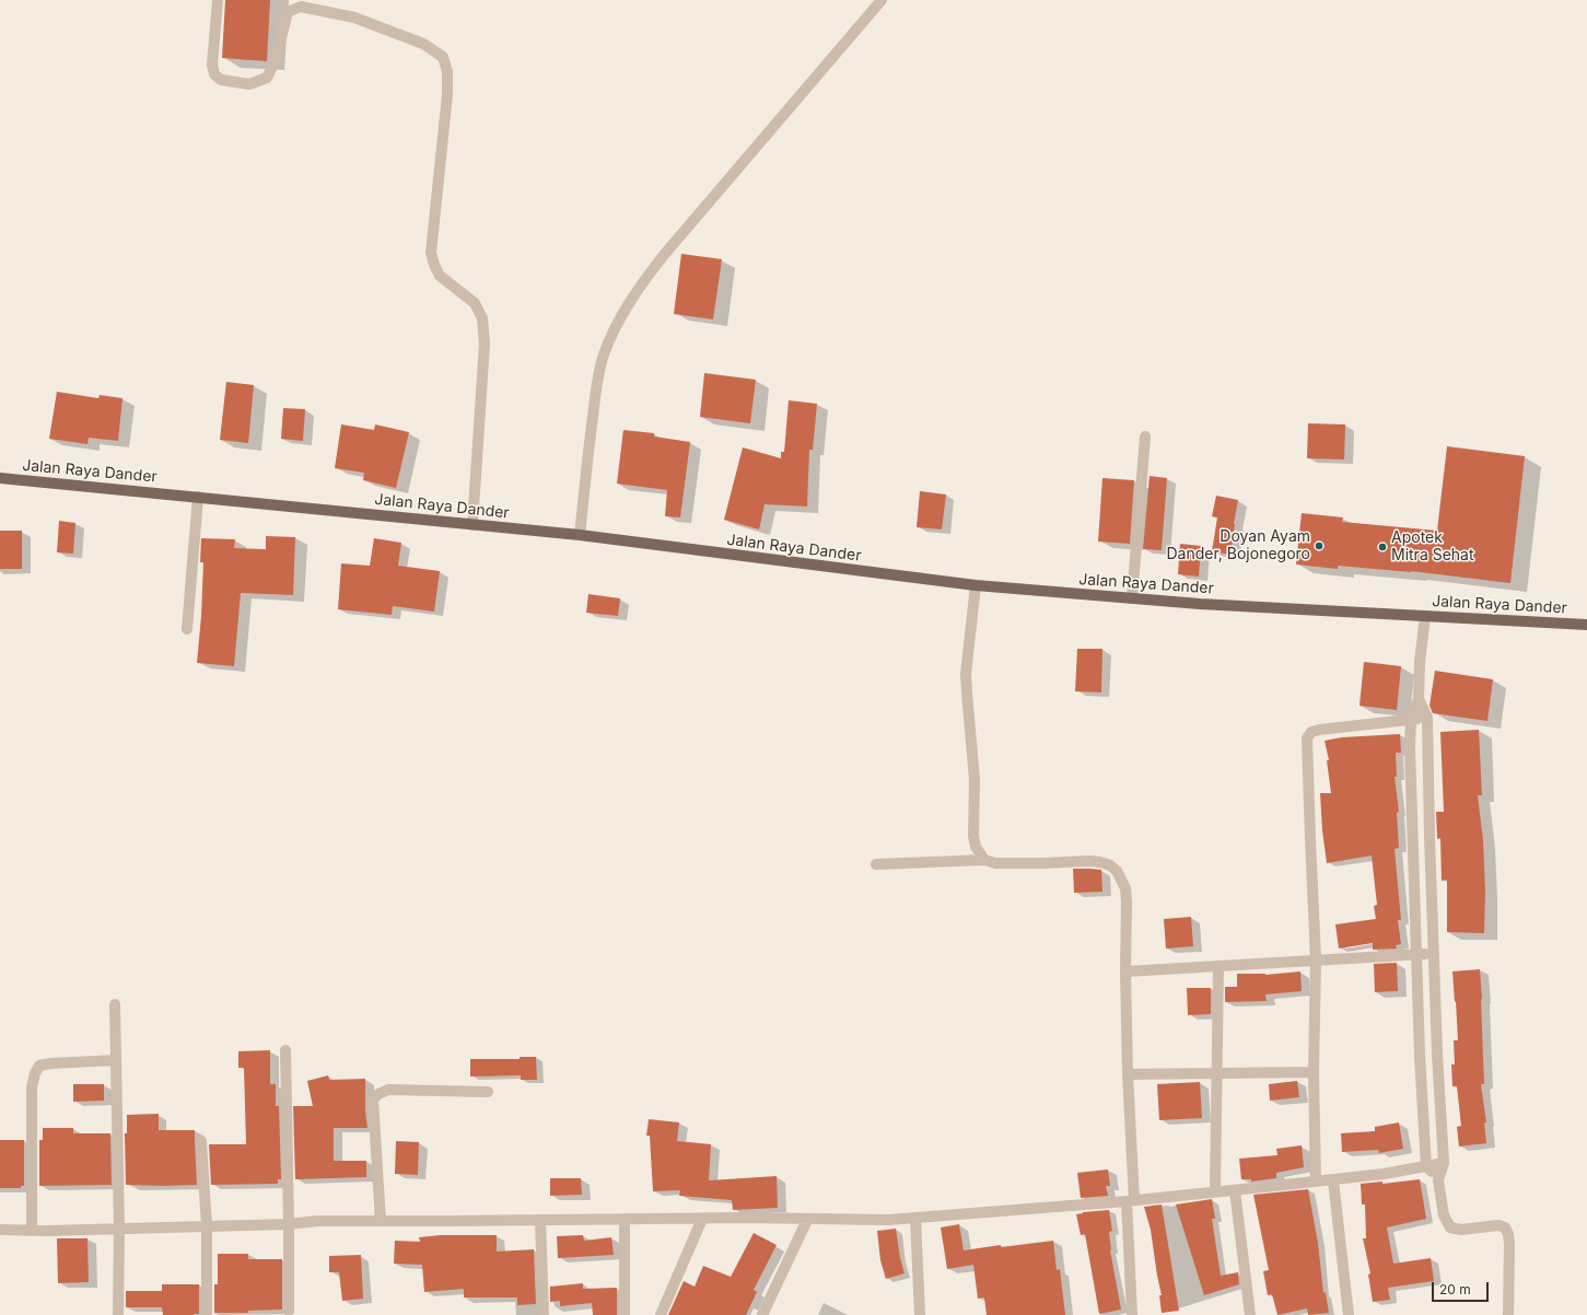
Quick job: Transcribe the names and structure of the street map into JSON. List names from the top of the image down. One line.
{"streets":{"main road":["Jalan Raya Dander"]},"places":["Doyan Ayam Dander, Bojonegoro","Apotek Mitra Sehat"],"scale_bar":"20 m"}
